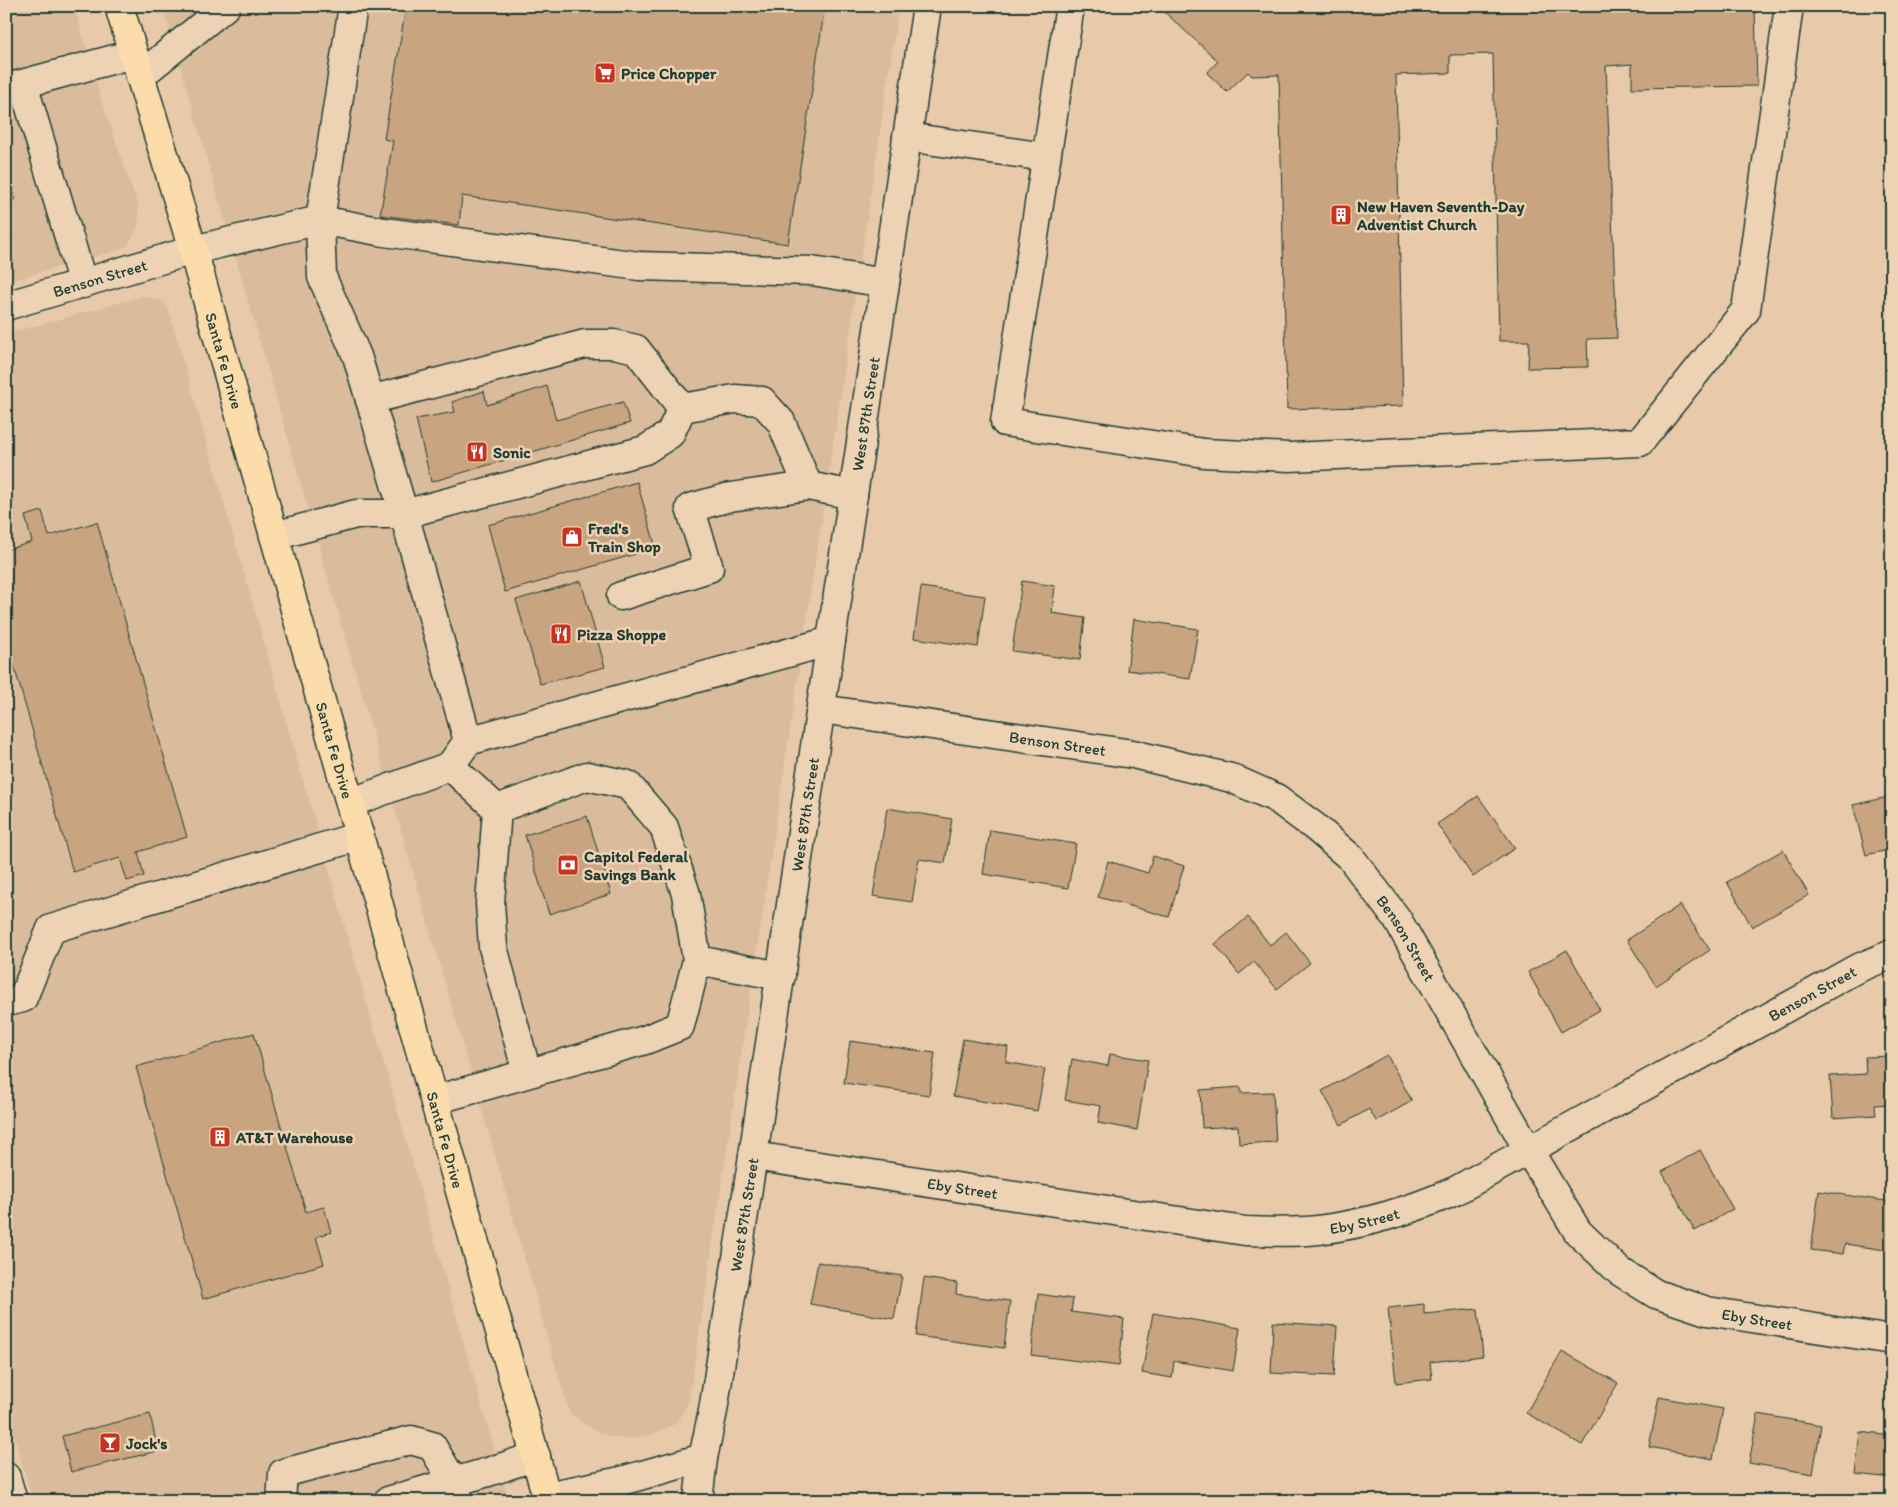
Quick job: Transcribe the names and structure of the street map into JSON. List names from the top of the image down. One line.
{"streets":{"main road":["Santa Fe Drive"],"street":["Benson Street","West 87th Street","Eby Street"]},"crossings":[["Benson Street","Santa Fe Drive"],["Benson Street","West 87th Street"],["Benson Street","Eby Street"],["West 87th Street","Eby Street"]],"places":{"supermarket":["Price Chopper"],"building":["New Haven Seventh-Day Adventist Church","AT&T Warehouse"],"restaurant":["Sonic","Pizza Shoppe"],"shop":["Fred's Train Shop"],"bank":["Capitol Federal Savings Bank"],"bar":["Jock's"]}}
